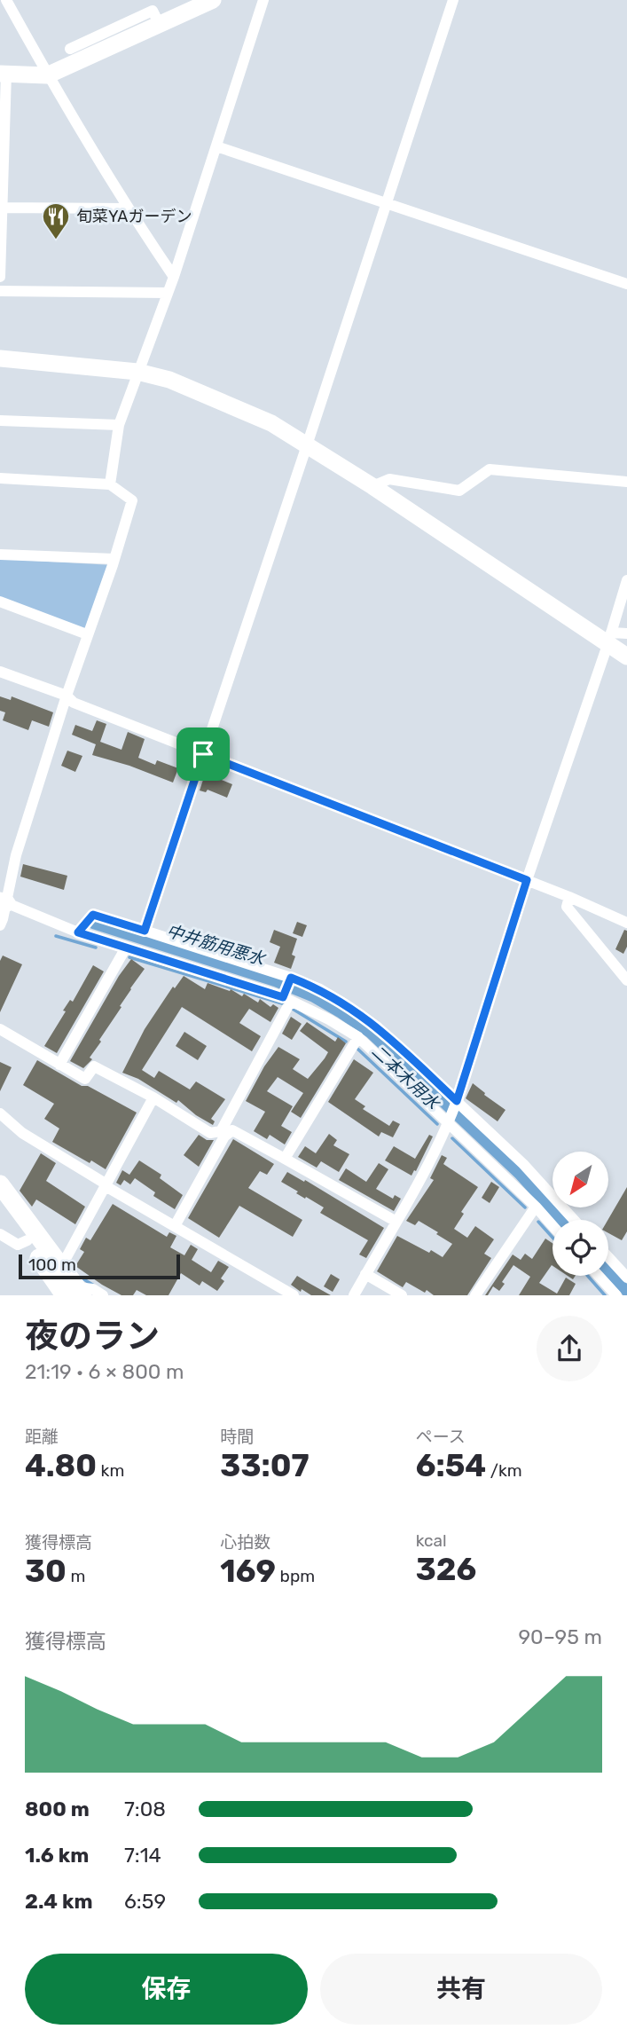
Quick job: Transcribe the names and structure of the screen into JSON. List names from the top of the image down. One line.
{"water":["中井筋用悪水","二本木用水"],"places":{"restaurant":["旬菜YAガーデン"]},"scale_bar":"100 m","north":"bottom left","page":{"scale":"100 m","heading":["夜のラン","21:19 · 6 × 800 m"],"stats":[["距離","4.80 km"],["時間","33:07"],["ペース","6:54 /km"],["獲得標高","30 m"],["心拍数","169 bpm"],["kcal","326"]],"chart":["獲得標高","90–95 m"],"list":[{"name":"800 m","note":"7:08"},{"name":"1.6 km","note":"7:14"},{"name":"2.4 km","note":"6:59"}],"buttons":["保存","共有"]}}
